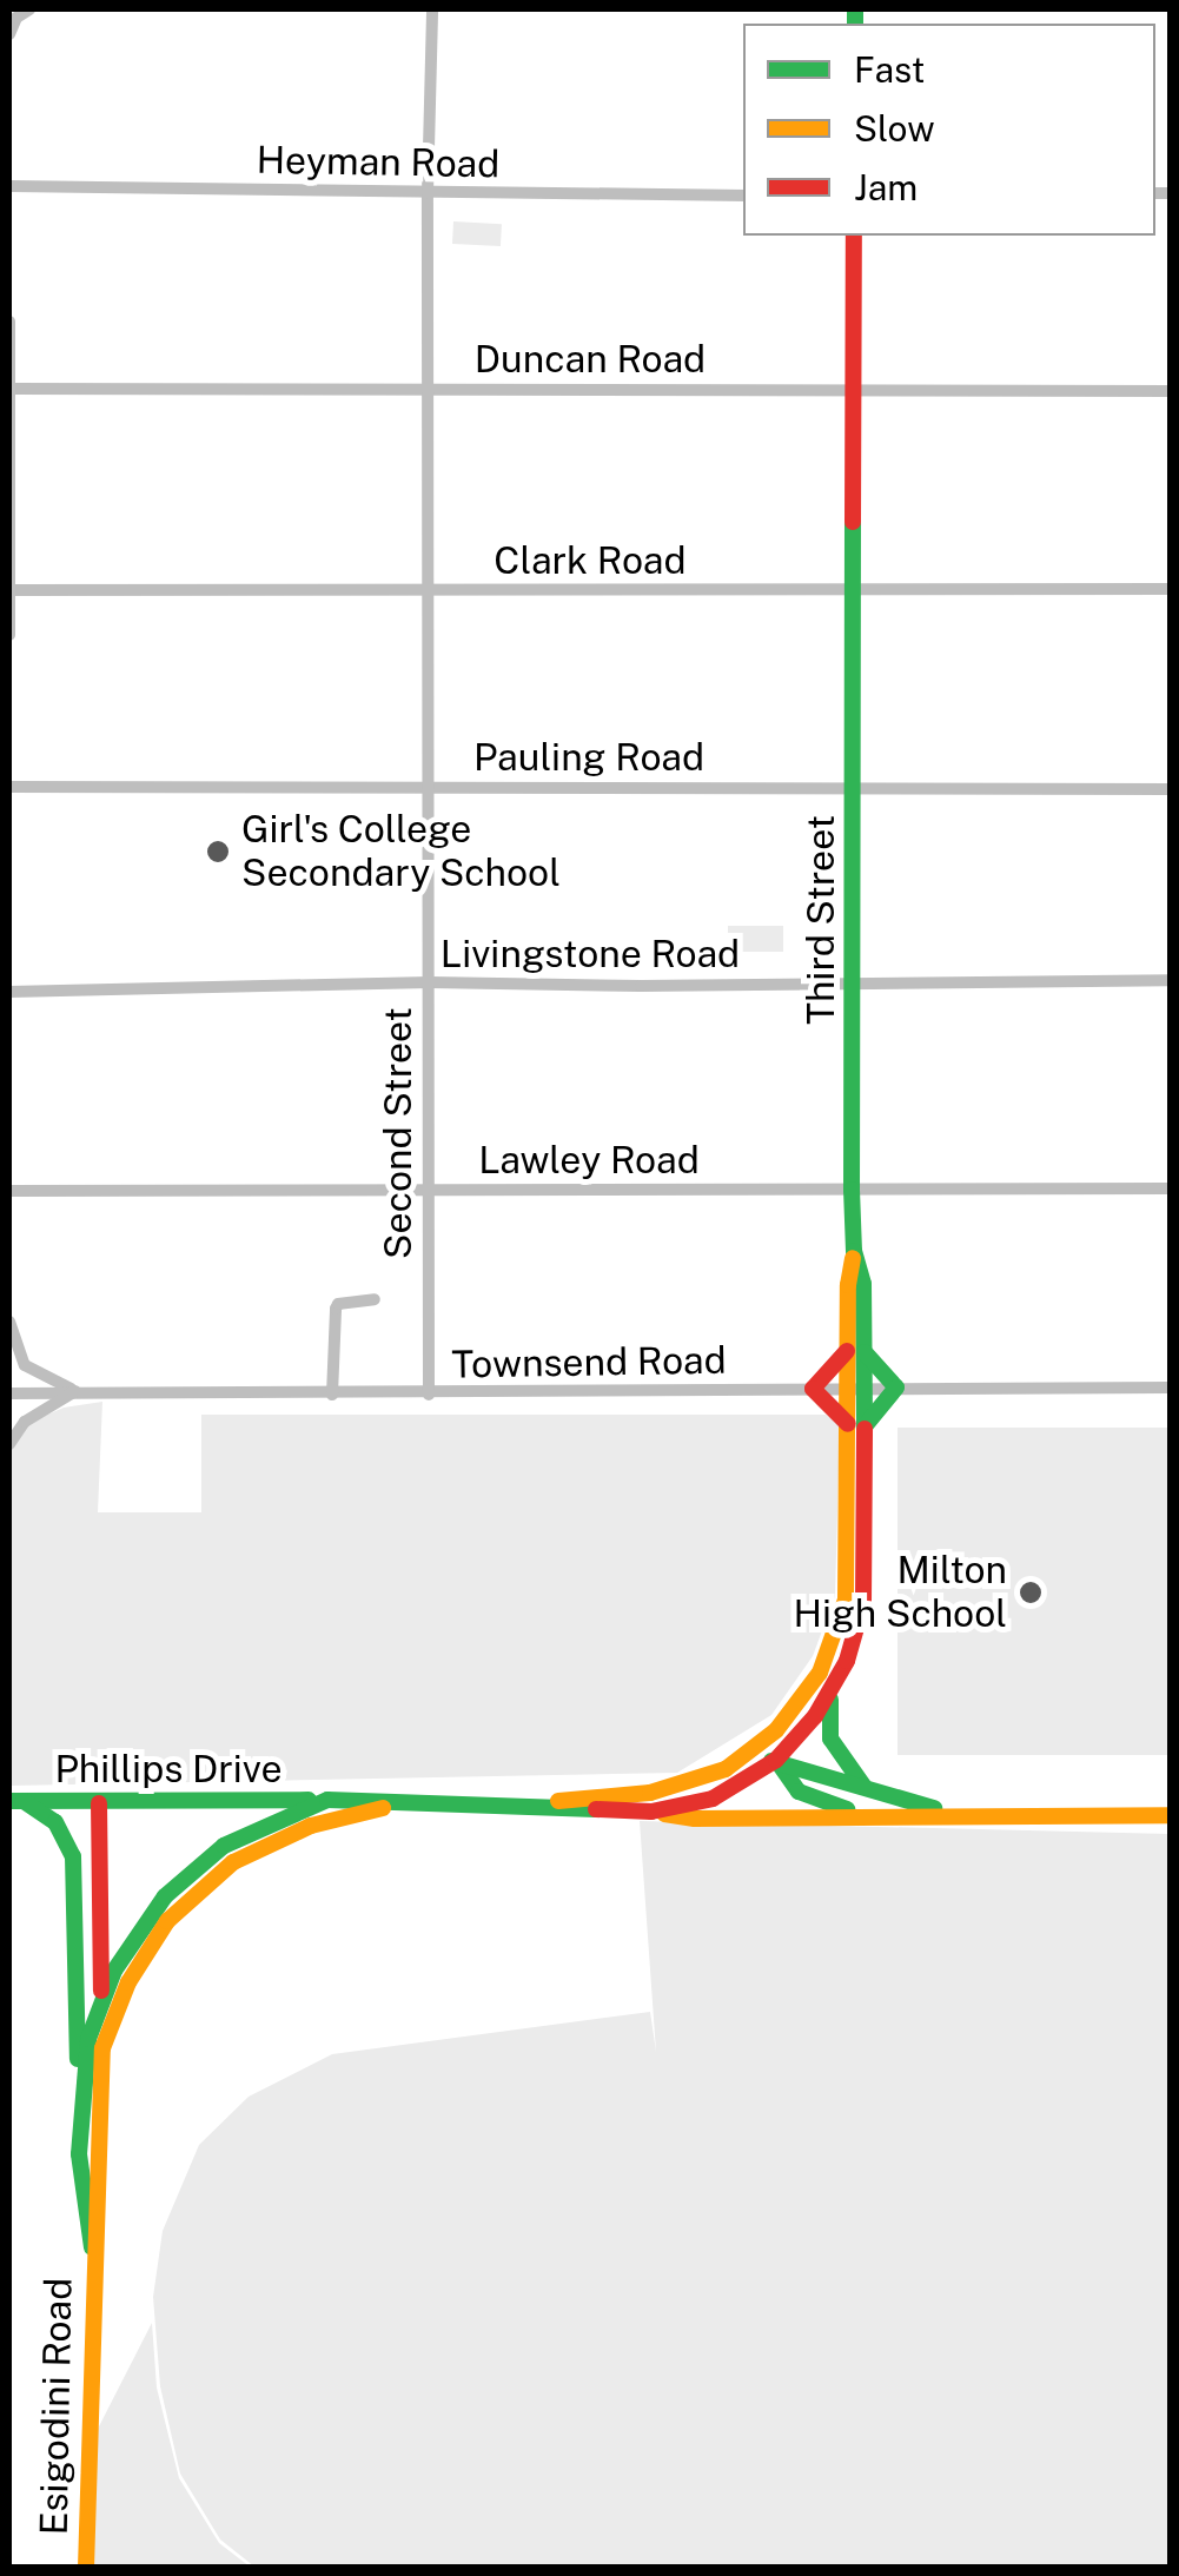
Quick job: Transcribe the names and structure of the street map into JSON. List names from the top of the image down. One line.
{"streets":{"main road":["Third Street","Phillips Drive","Esigodini Road"],"street":["Heyman Road","Duncan Road","Clark Road","Pauling Road","Livingstone Road","Second Street","Lawley Road","Townsend Road"]},"crossings":[["Heyman Road","Second Street"],["Duncan Road","Third Street"],["Duncan Road","Second Street"],["Clark Road","Third Street"],["Clark Road","Second Street"],["Pauling Road","Third Street"],["Pauling Road","Second Street"],["Third Street","Livingstone Road"],["Third Street","Lawley Road"],["Third Street","Townsend Road"],["Third Street","Esigodini Road"],["Livingstone Road","Second Street"],["Second Street","Lawley Road"],["Second Street","Townsend Road"],["Townsend Road","Esigodini Road"],["Phillips Drive","Esigodini Road"]],"places":["Girl's College Secondary School","Milton High School"],"legend":["Fast","Slow","Jam"]}
